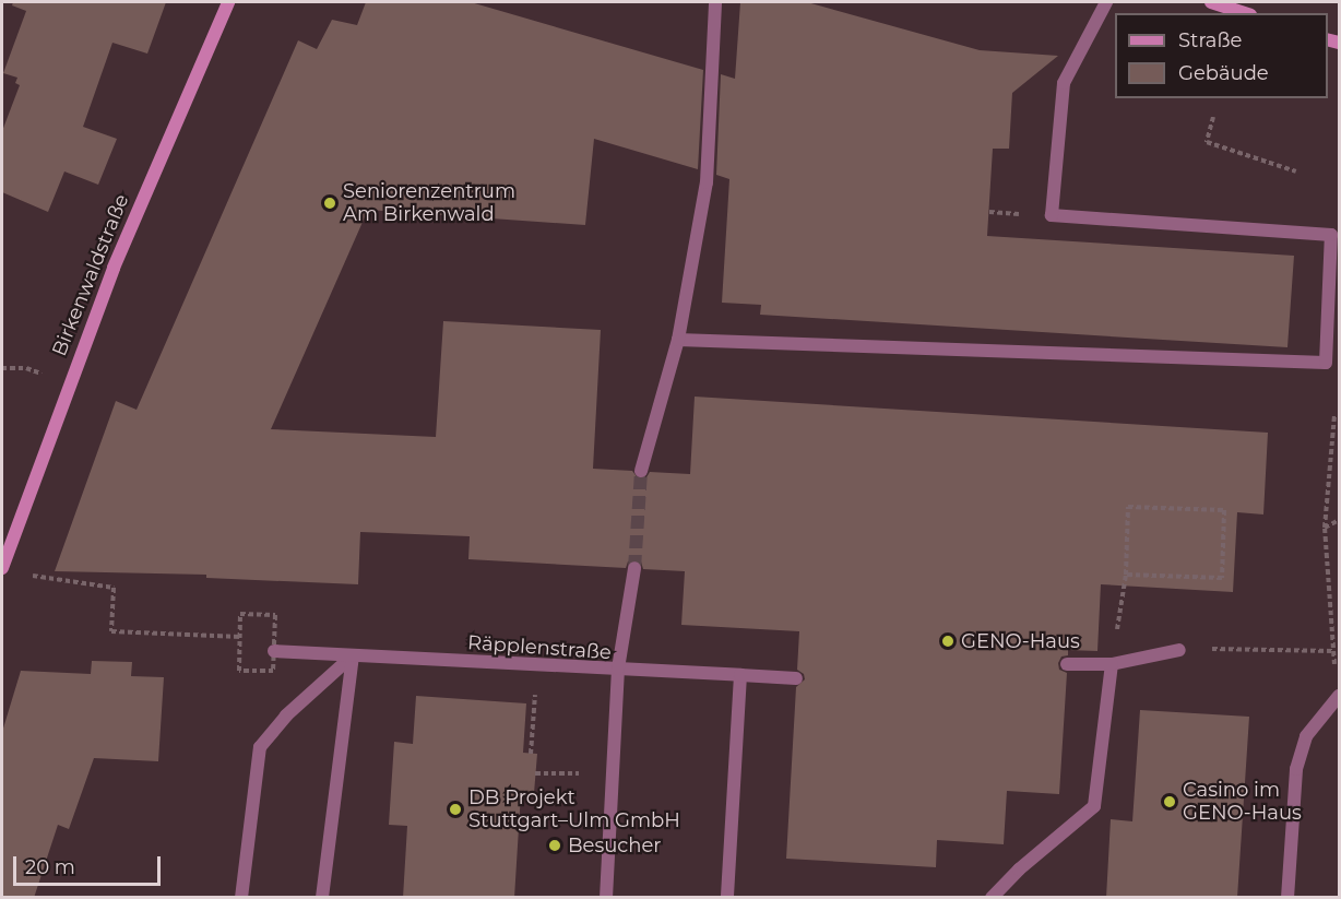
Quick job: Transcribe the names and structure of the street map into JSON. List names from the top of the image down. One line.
{"streets":{"street":["Birkenwaldstraße","Räpplenstraße"]},"places":["Seniorenzentrum Am Birkenwald","GENO-Haus","Casino im GENO-Haus","DB Projekt Stuttgart–Ulm GmbH","Besucher"],"legend":["Straße","Gebäude"],"scale_bar":"20 m"}
